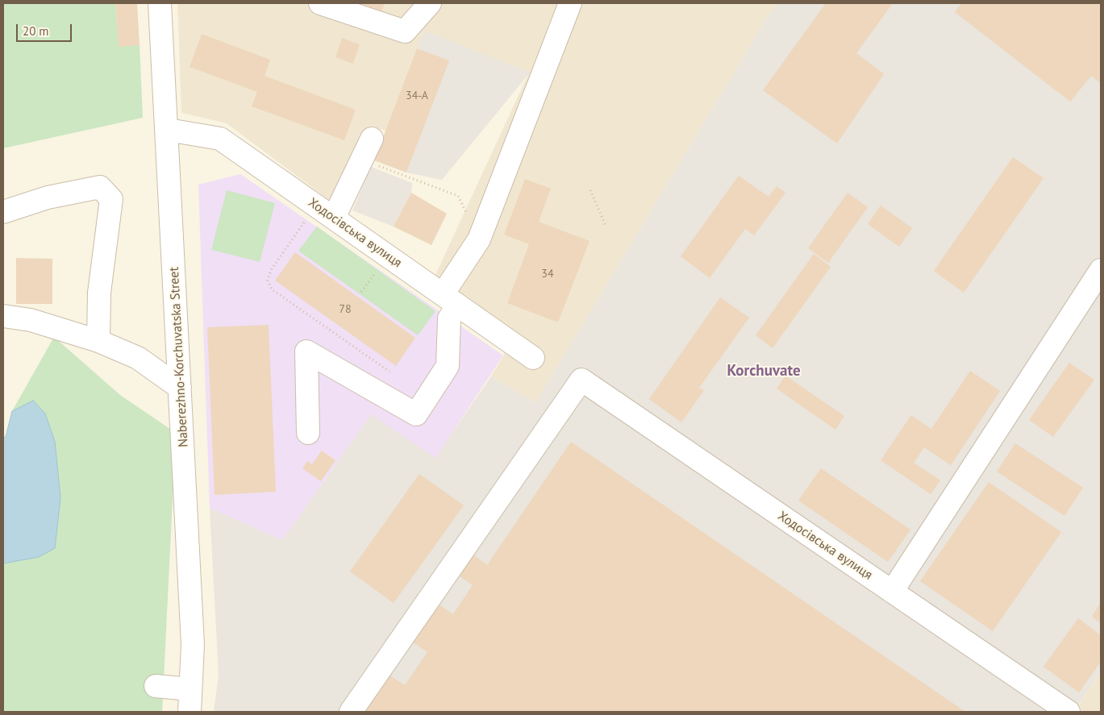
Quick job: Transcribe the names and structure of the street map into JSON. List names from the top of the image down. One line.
{"streets":{"street":["Ходосівська вулиця","Naberezhno-Korchuvatska Street"]},"crossings":[["Ходосівська вулиця","Naberezhno-Korchuvatska Street"]],"districts":["Korchuvate"],"house_numbers":["34-А","34","78"],"scale_bar":"20 m"}
